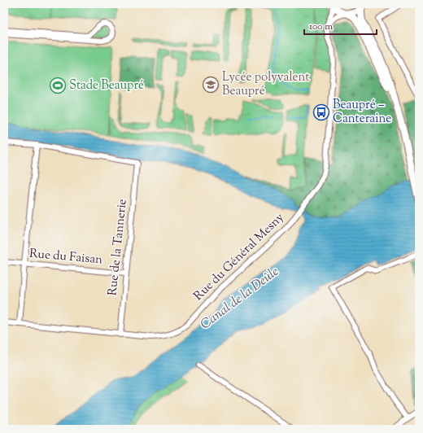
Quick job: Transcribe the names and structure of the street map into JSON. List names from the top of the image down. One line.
{"streets":{"street":["Rue de la Tannerie","Rue du Faisan","Rue du Général Mesny"]},"crossings":[["Rue de la Tannerie","Rue du Faisan"],["Rue de la Tannerie","Rue du Général Mesny"]],"water":["Canal de la Deûle"],"places":{"school or university":["Lycée polyvalent Beaupré"],"sports":["Stade Beaupré"],"bus stop":["Beaupré – Canteraine"]},"scale_bar":"100 m"}
